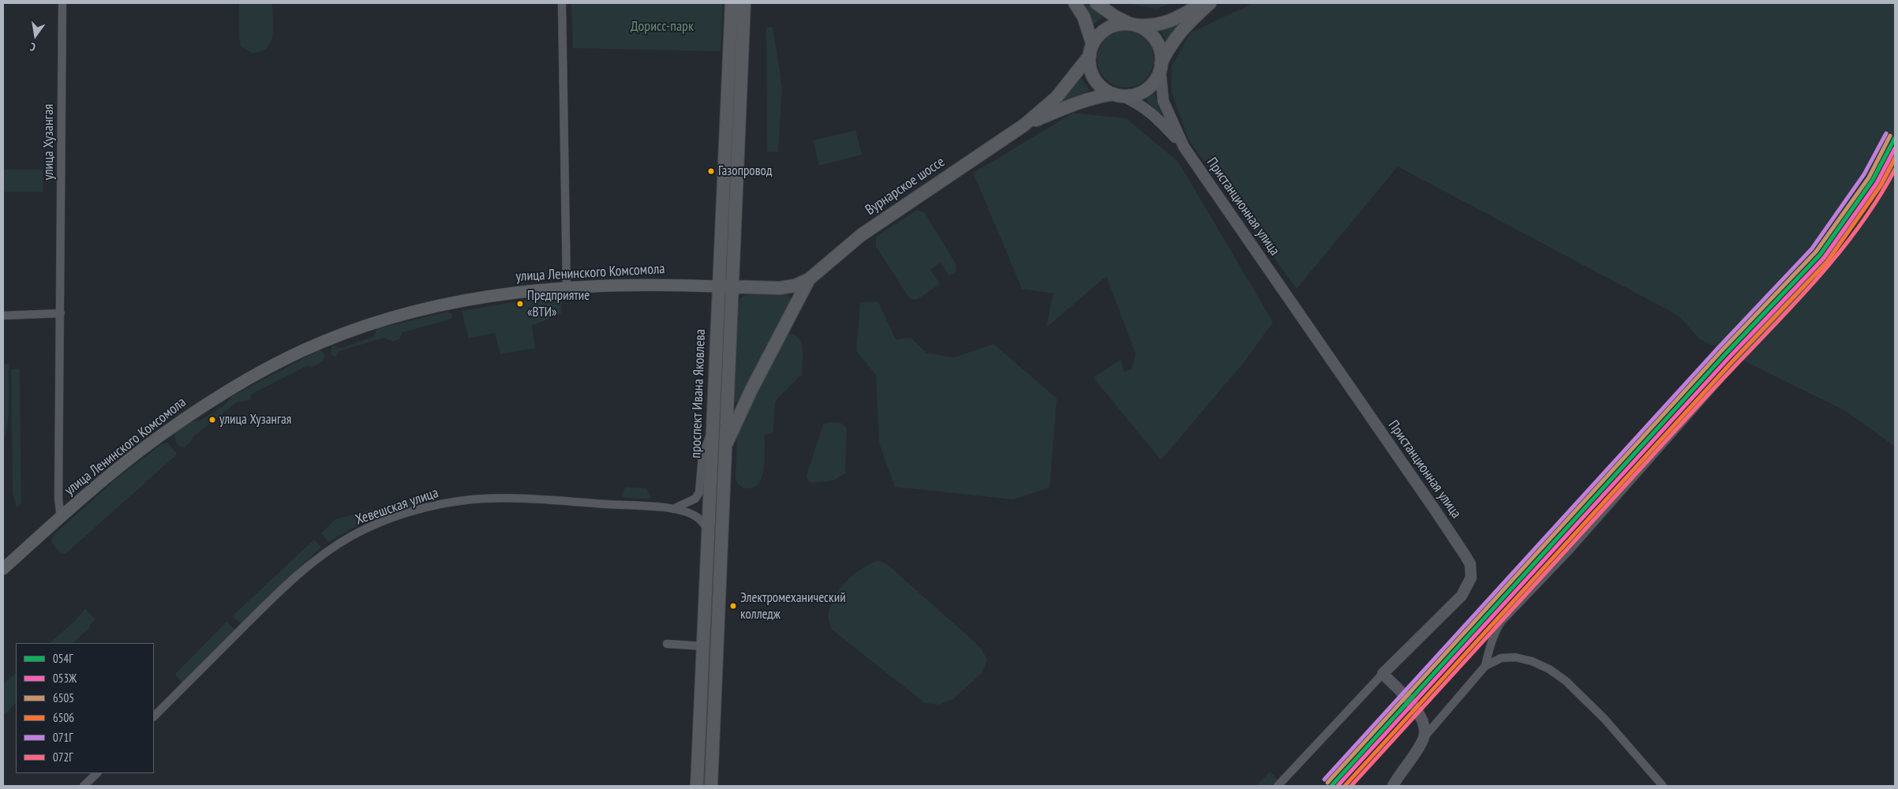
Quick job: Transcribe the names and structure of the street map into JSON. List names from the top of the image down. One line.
{"streets":{"main road":["Вурнарское шоссе","улица Ленинского Комсомола","проспект Ивана Яковлева"],"street":["улица Хузангая","Пристанционная улица","Хевешская улица"]},"crossings":[["улица Хузангая","улица Ленинского Комсомола"],["Вурнарское шоссе","Пристанционная улица"],["Вурнарское шоссе","улица Ленинского Комсомола"],["улица Ленинского Комсомола","проспект Ивана Яковлева"]],"parks":["Дорисс-парк"],"places":["Газопровод","Предприятие «ВТИ»","улица Хузангая","Электромеханический колледж"],"lines":["transit line 071Г","transit line 6505","transit line 054Г","transit line 053Ж","transit line 6506","transit line 072Г"],"legend":["054Г","053Ж","6505","6506","071Г","072Г"],"north":"bottom"}
